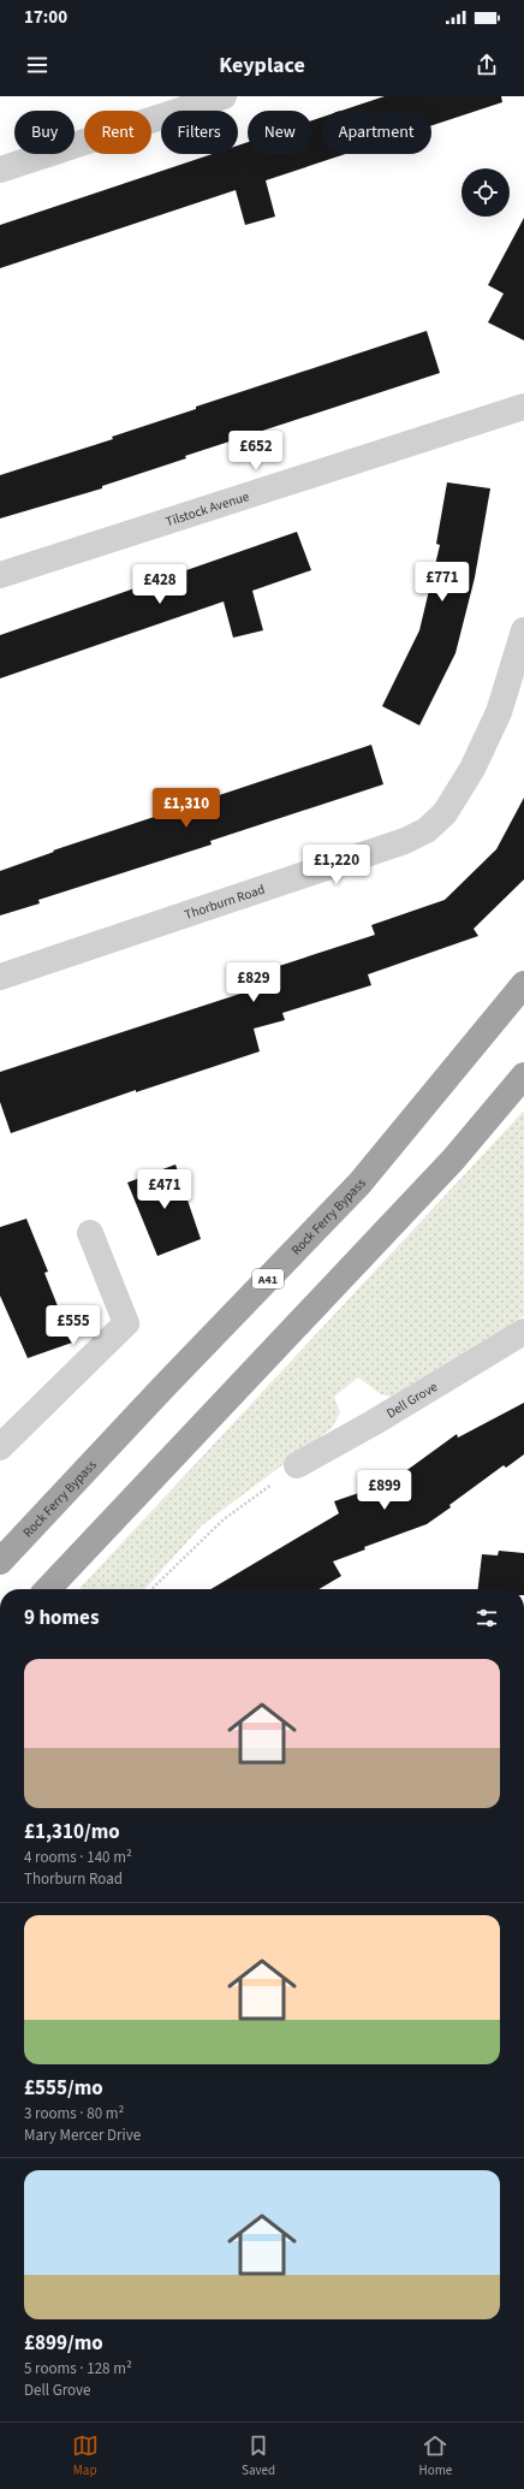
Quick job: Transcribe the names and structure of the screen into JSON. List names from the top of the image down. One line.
{"streets":{"highway":["Rock Ferry Bypass","A41"],"street":["Tilstock Avenue","Thorburn Road","Dell Grove"]},"page":{"status":"17:00","header":"Keyplace","chip":["Buy","Rent","Filters","New","Apartment"],"price":["£652","£771","£428","£1,310","£1,220","£829","£471","£555","£899"],"heading":"9 homes","list":[{"name":"£1,310/mo","note":"4 rooms · 140 m² · Thorburn Road"},{"name":"£555/mo","note":"3 rooms · 80 m² · Mary Mercer Drive"},{"name":"£899/mo","note":"5 rooms · 128 m² · Dell Grove"}],"tabs":["Map","Saved","Home"]}}
